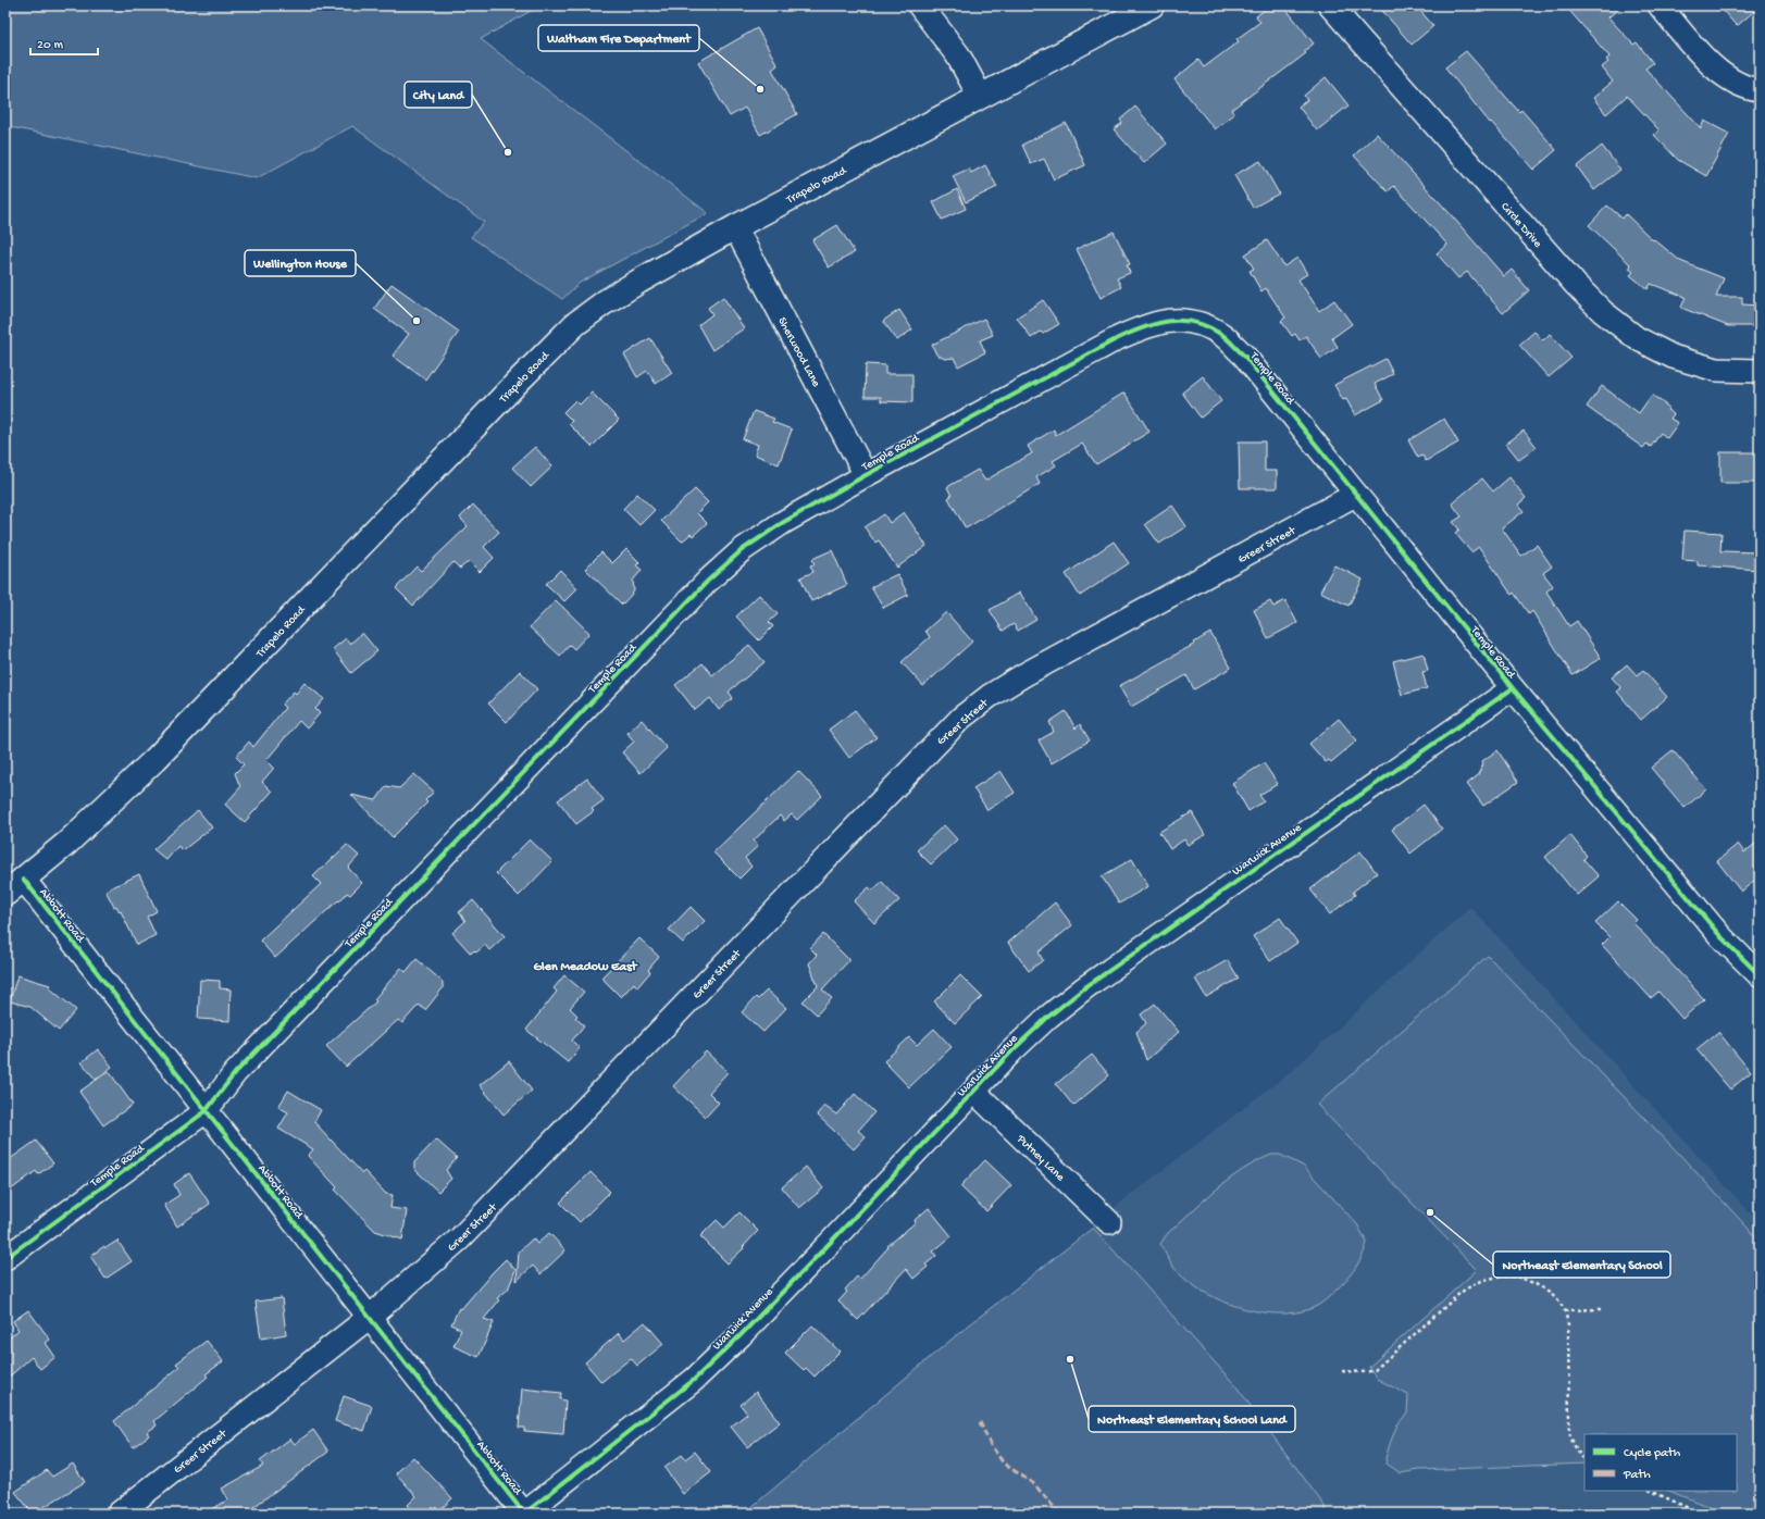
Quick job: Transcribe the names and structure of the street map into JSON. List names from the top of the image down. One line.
{"streets":{"main road":["Trapelo Road"],"street":["Circle Drive","Sherwood Lane","Temple Road","Greer Street","Warwick Avenue","Abbott Road","Putney Lane"]},"crossings":[["Trapelo Road","Sherwood Lane"],["Trapelo Road","Abbott Road"],["Sherwood Lane","Temple Road"],["Temple Road","Greer Street"],["Temple Road","Warwick Avenue"],["Temple Road","Abbott Road"],["Greer Street","Abbott Road"],["Warwick Avenue","Abbott Road"],["Warwick Avenue","Putney Lane"]],"districts":["Glen Meadow East"],"places":["Waltham Fire Department","City Land","Wellington House","Northeast Elementary School","Northeast Elementary School Land"],"legend":["Cycle path","Path"],"scale_bar":"20 m"}
